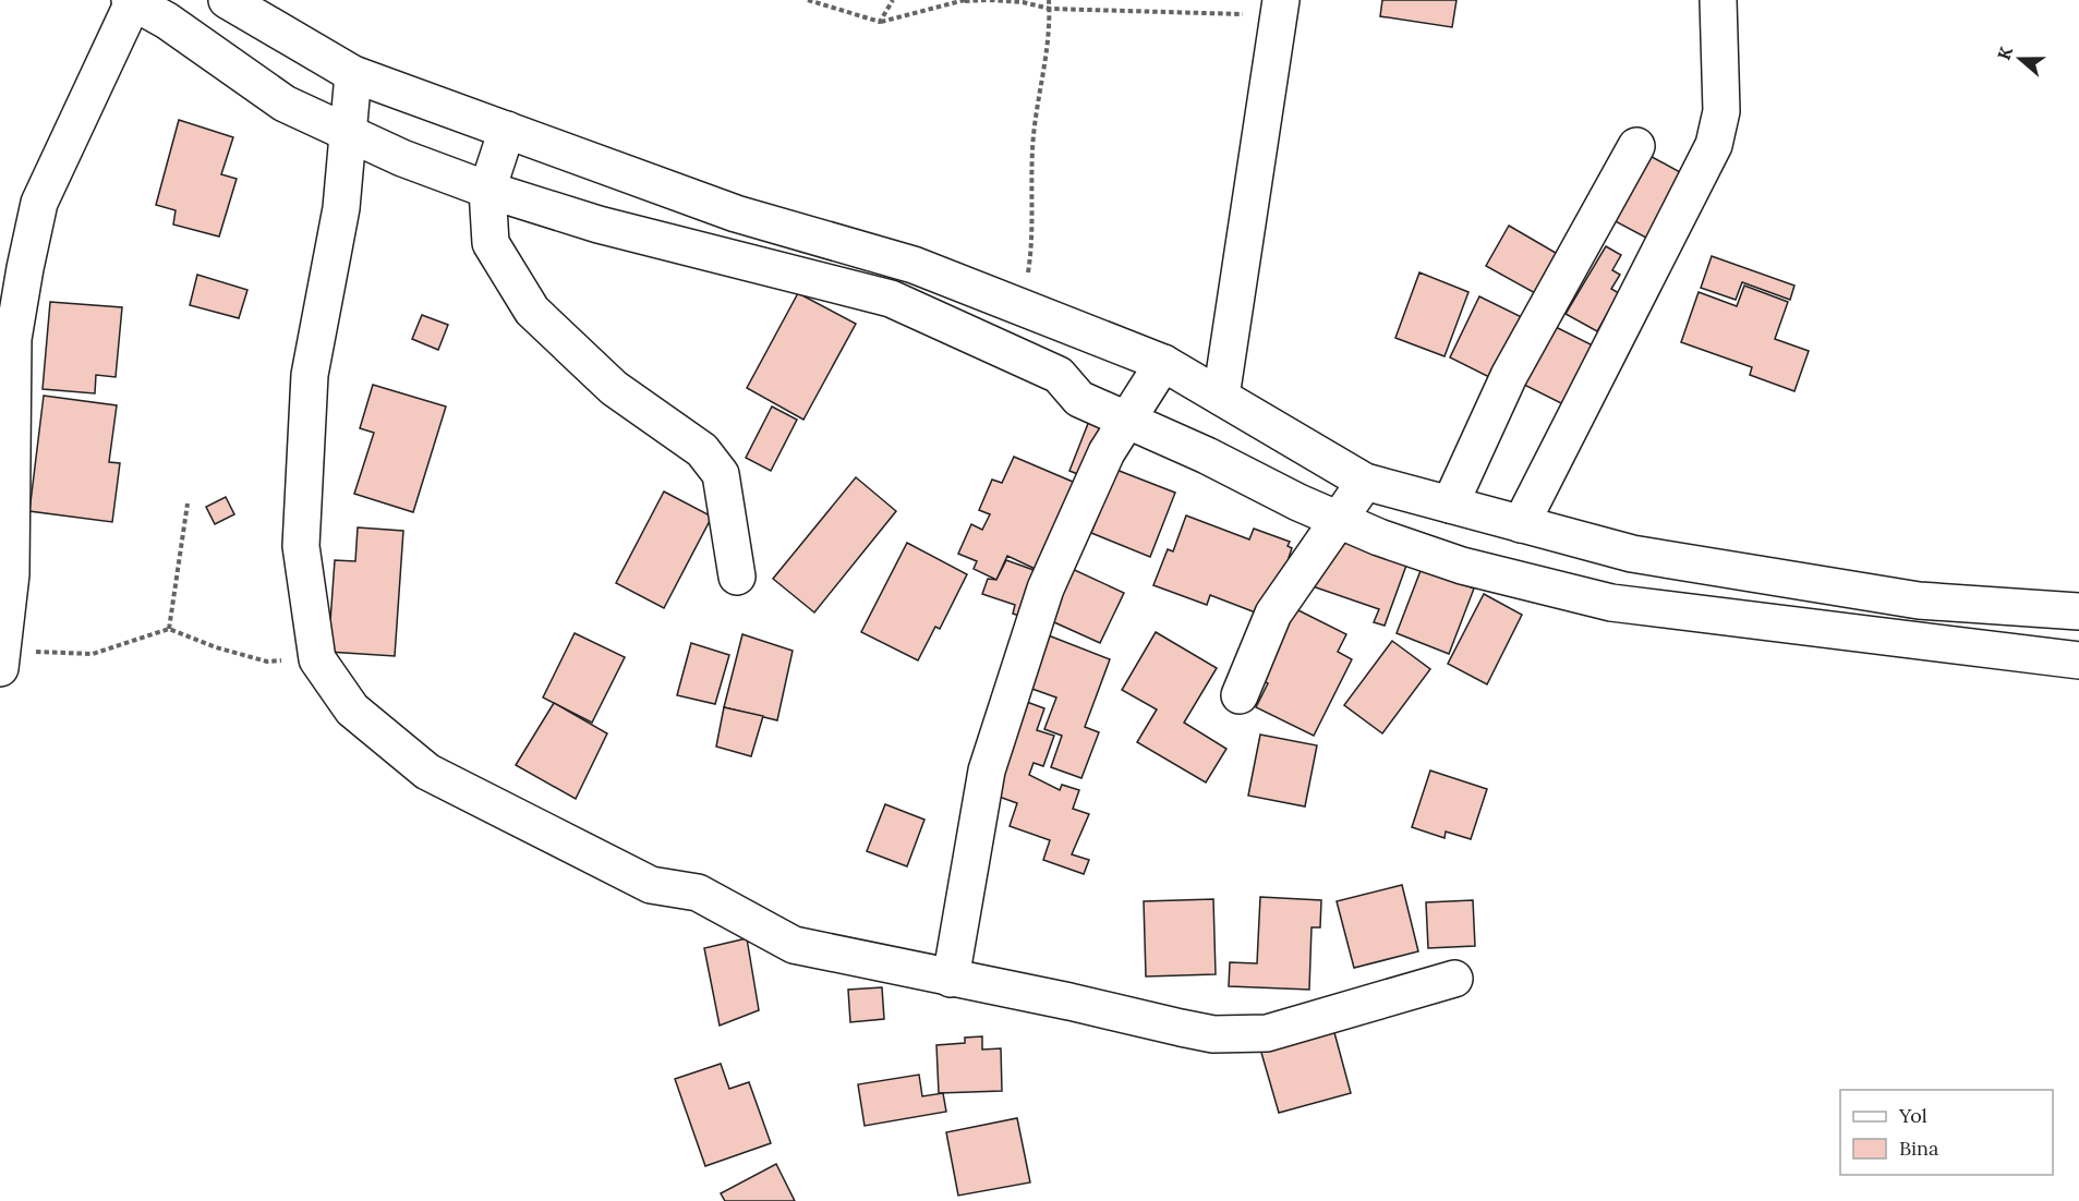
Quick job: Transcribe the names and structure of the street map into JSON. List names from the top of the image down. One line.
{"legend":["Yol","Bina"],"north":"left"}
